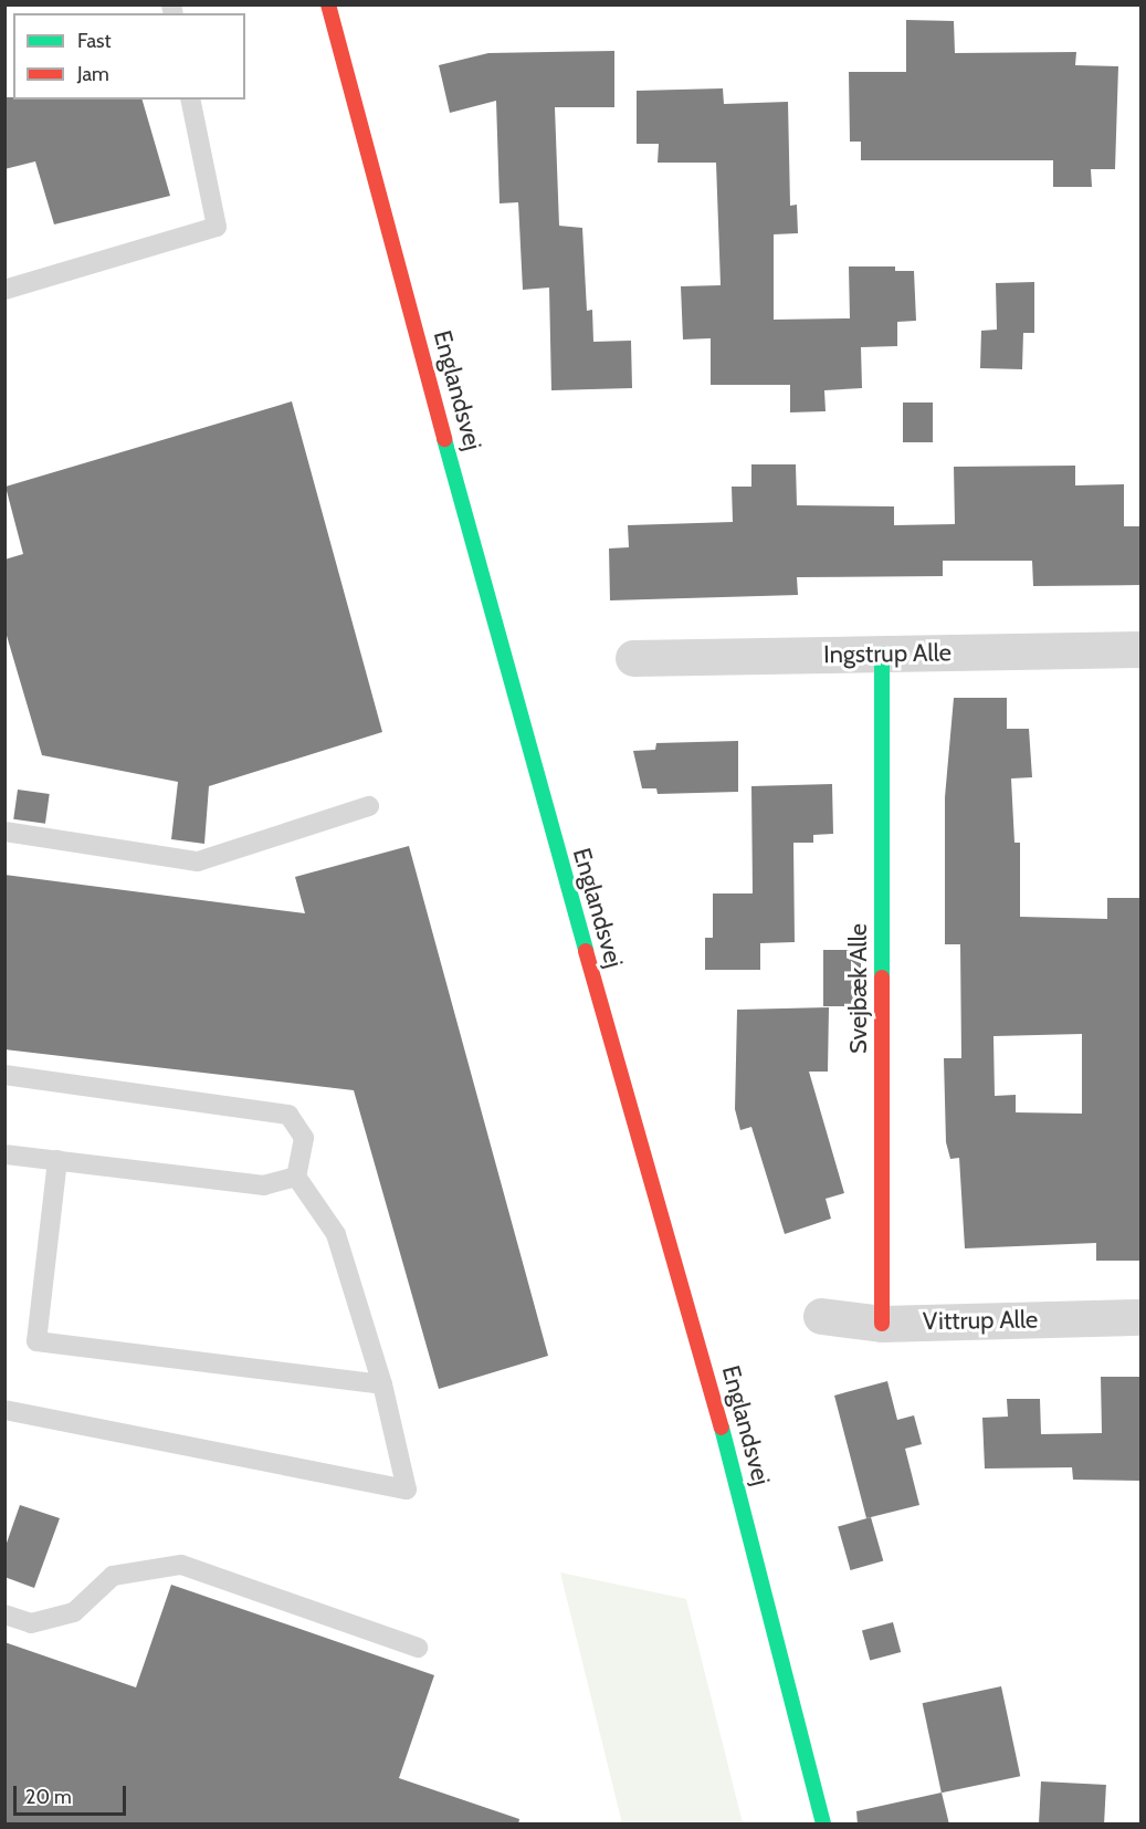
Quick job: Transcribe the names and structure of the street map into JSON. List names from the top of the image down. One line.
{"streets":{"main road":["Englandsvej","Svejbæk Alle"],"street":["Ingstrup Alle","Vittrup Alle"]},"crossings":[["Ingstrup Alle","Svejbæk Alle"],["Svejbæk Alle","Vittrup Alle"]],"legend":["Fast","Jam"],"scale_bar":"20 m"}
